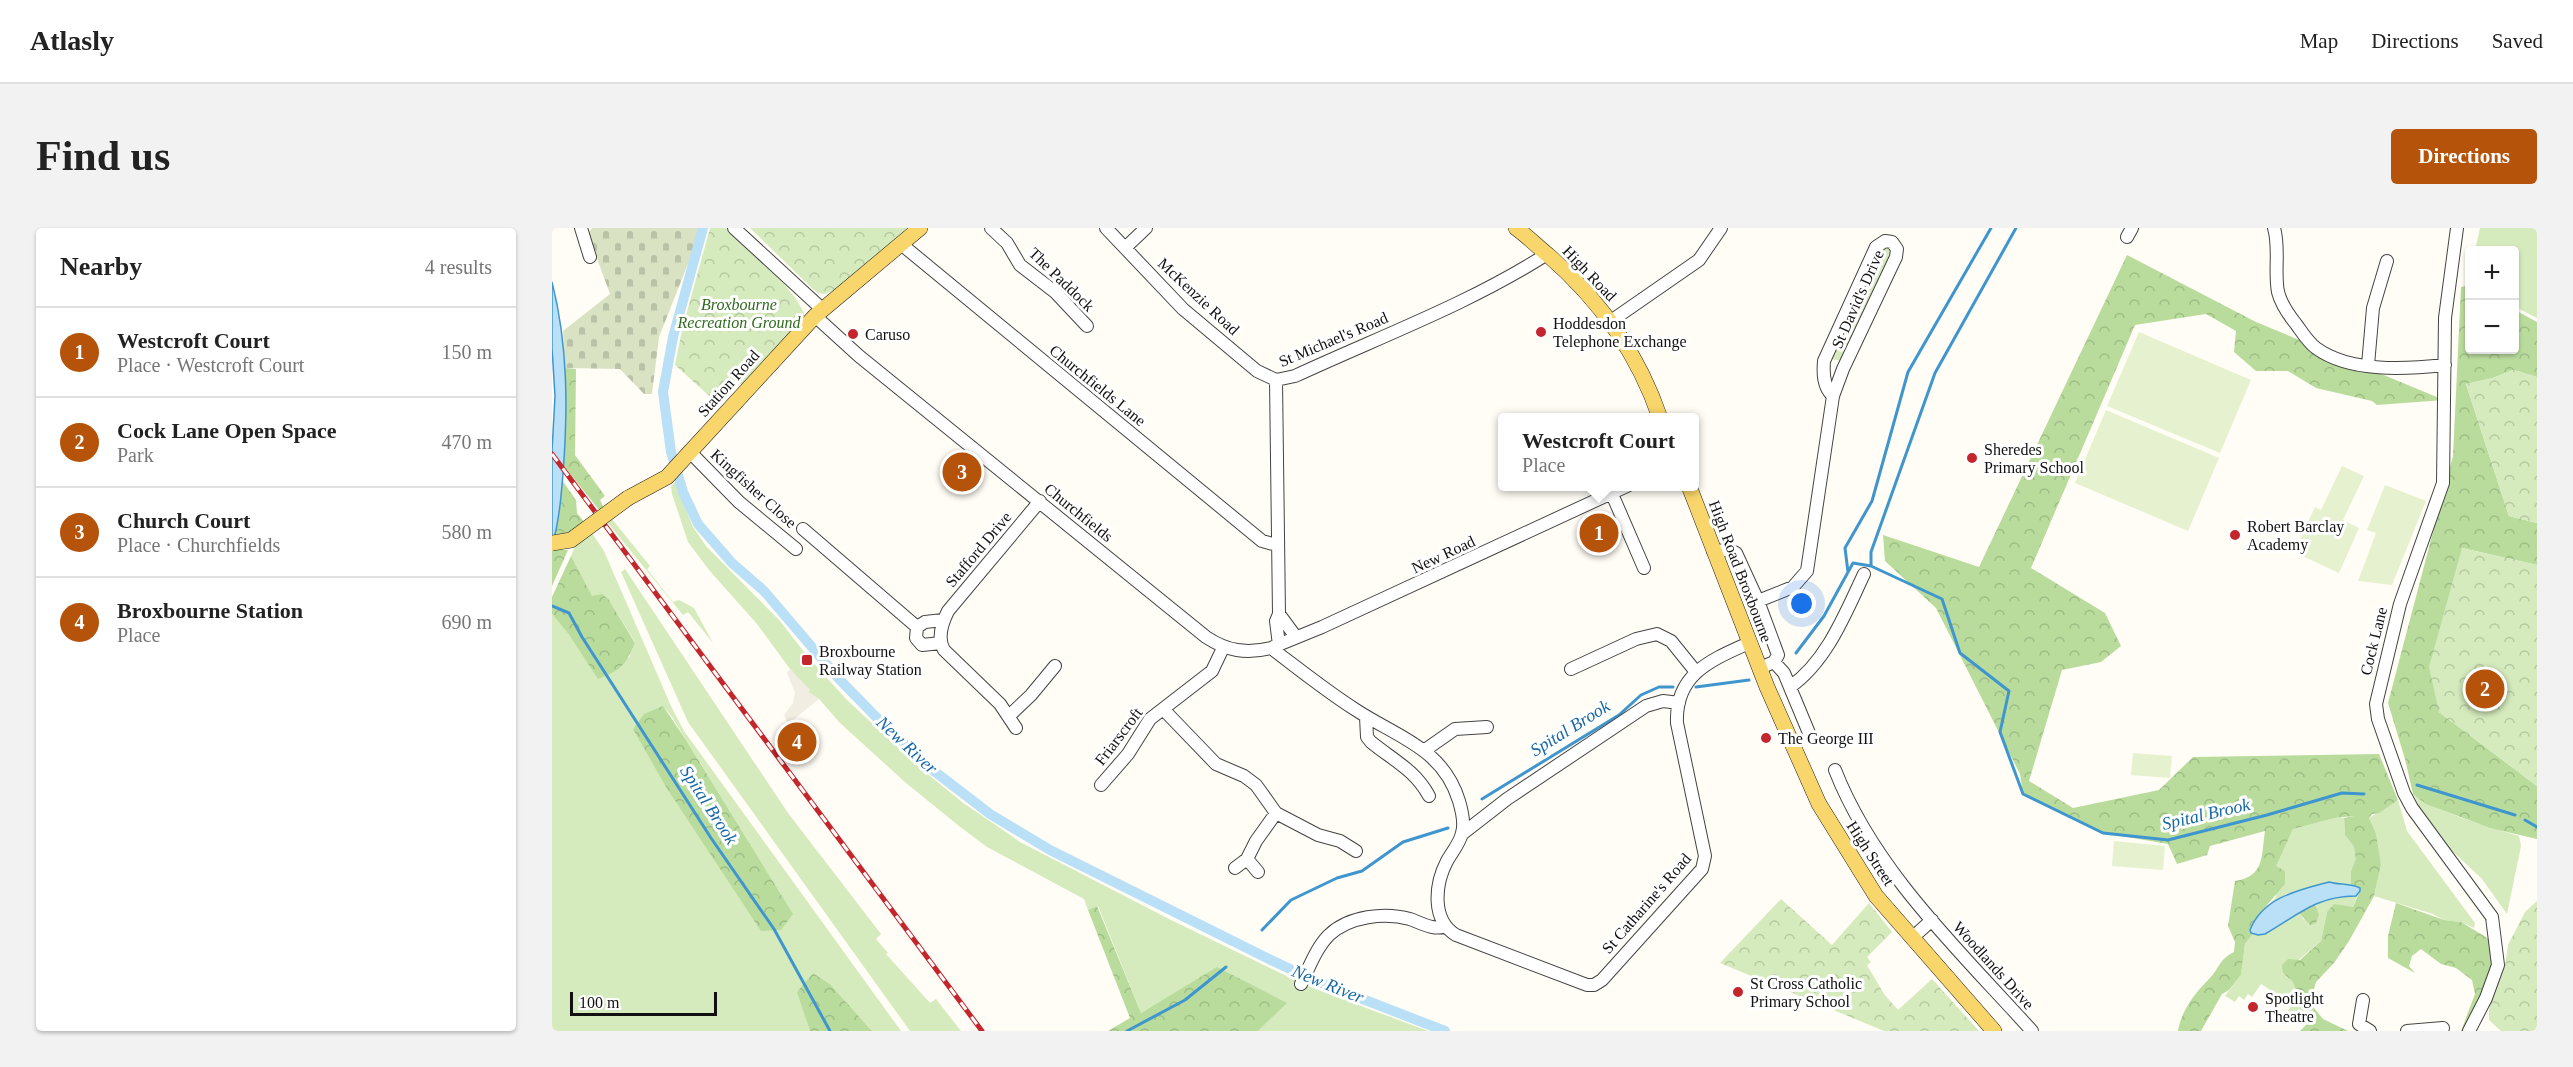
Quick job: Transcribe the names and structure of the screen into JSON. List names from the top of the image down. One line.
{"streets":{"main road":["High Road","Station Road","High Road Broxbourne","High Street"],"street":["The Paddock","McKenzie Road","St David's Drive","St Michael's Road","Churchfields Lane","Kingfisher Close","Churchfields","Stafford Drive","New Road","Cock Lane","Friarscroft","St Catharine's Road","Woodlands Drive"]},"crossings":[["High Road","St Michael's Road"],["McKenzie Road","St Michael's Road"],["St Michael's Road","Churchfields Lane"],["St Michael's Road","New Road"],["Station Road","Churchfields Lane"],["Station Road","Kingfisher Close"],["Station Road","Churchfields"],["Churchfields","Stafford Drive"],["Churchfields","Friarscroft"],["High Road Broxbourne","High Street"],["High Road Broxbourne","St Catharine's Road"],["High Street","Woodlands Drive"]],"water":["Spital Brook","New River"],"parks":["Broxbourne Recreation Ground"],"places":{"other":["Hoddesdon Telephone Exchange","Caruso","Sheredes Primary School","Robert Barclay Academy","The George III","St Cross Catholic Primary School","Spotlight Theatre"],"transit":["Broxbourne Railway Station"]},"scale_bar":"100 m","page":{"header":"Atlasly","nav":["Map","Directions","Saved"],"buttons":"Directions","title":"Find us","heading":["Nearby","4 results"],"map_buttons":["+","−"],"list":[{"mark":"1","name":"Westcroft Court","note":"Place · Westcroft Court","value":"150 m"},{"mark":"2","name":"Cock Lane Open Space","note":"Park","value":"470 m"},{"mark":"3","name":"Church Court","note":"Place · Churchfields","value":"580 m"},{"mark":"4","name":"Broxbourne Station","note":"Place","value":"690 m"}],"popup":["Westcroft Court","Place"],"pins":["3","1","2","4"],"scale":"100 m"}}
